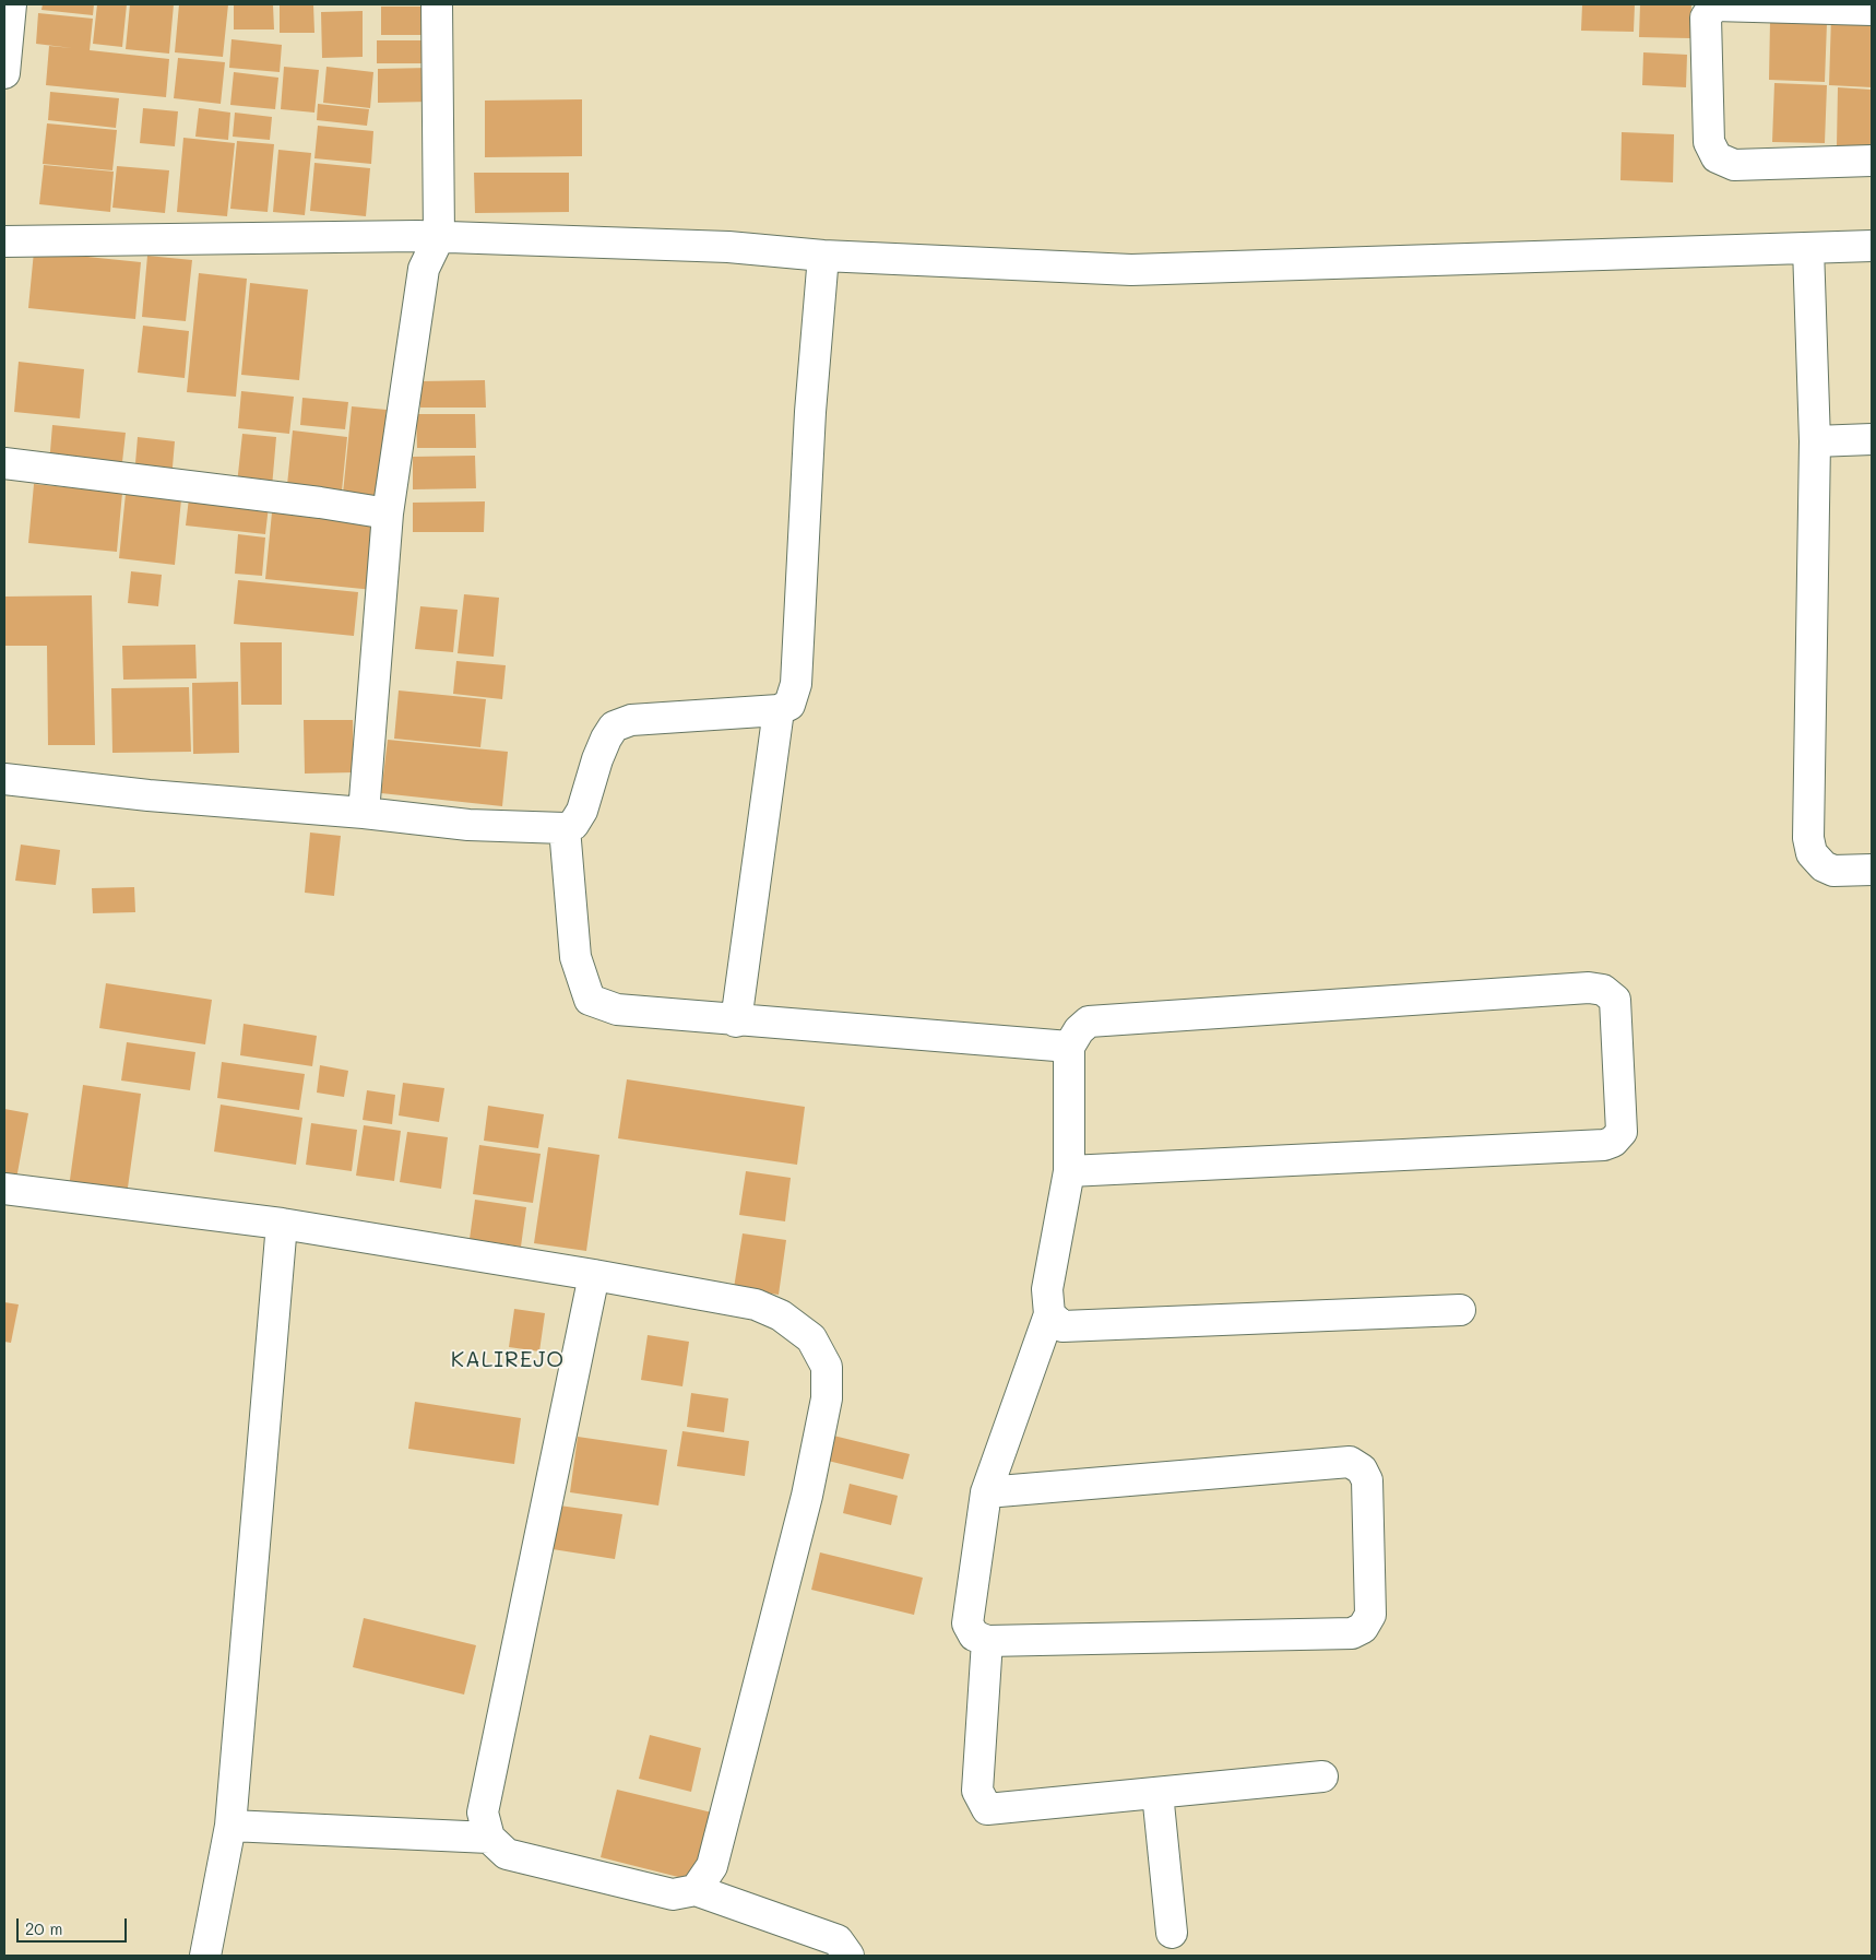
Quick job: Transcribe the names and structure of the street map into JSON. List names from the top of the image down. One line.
{"districts":["KALIREJO"],"scale_bar":"20 m"}
